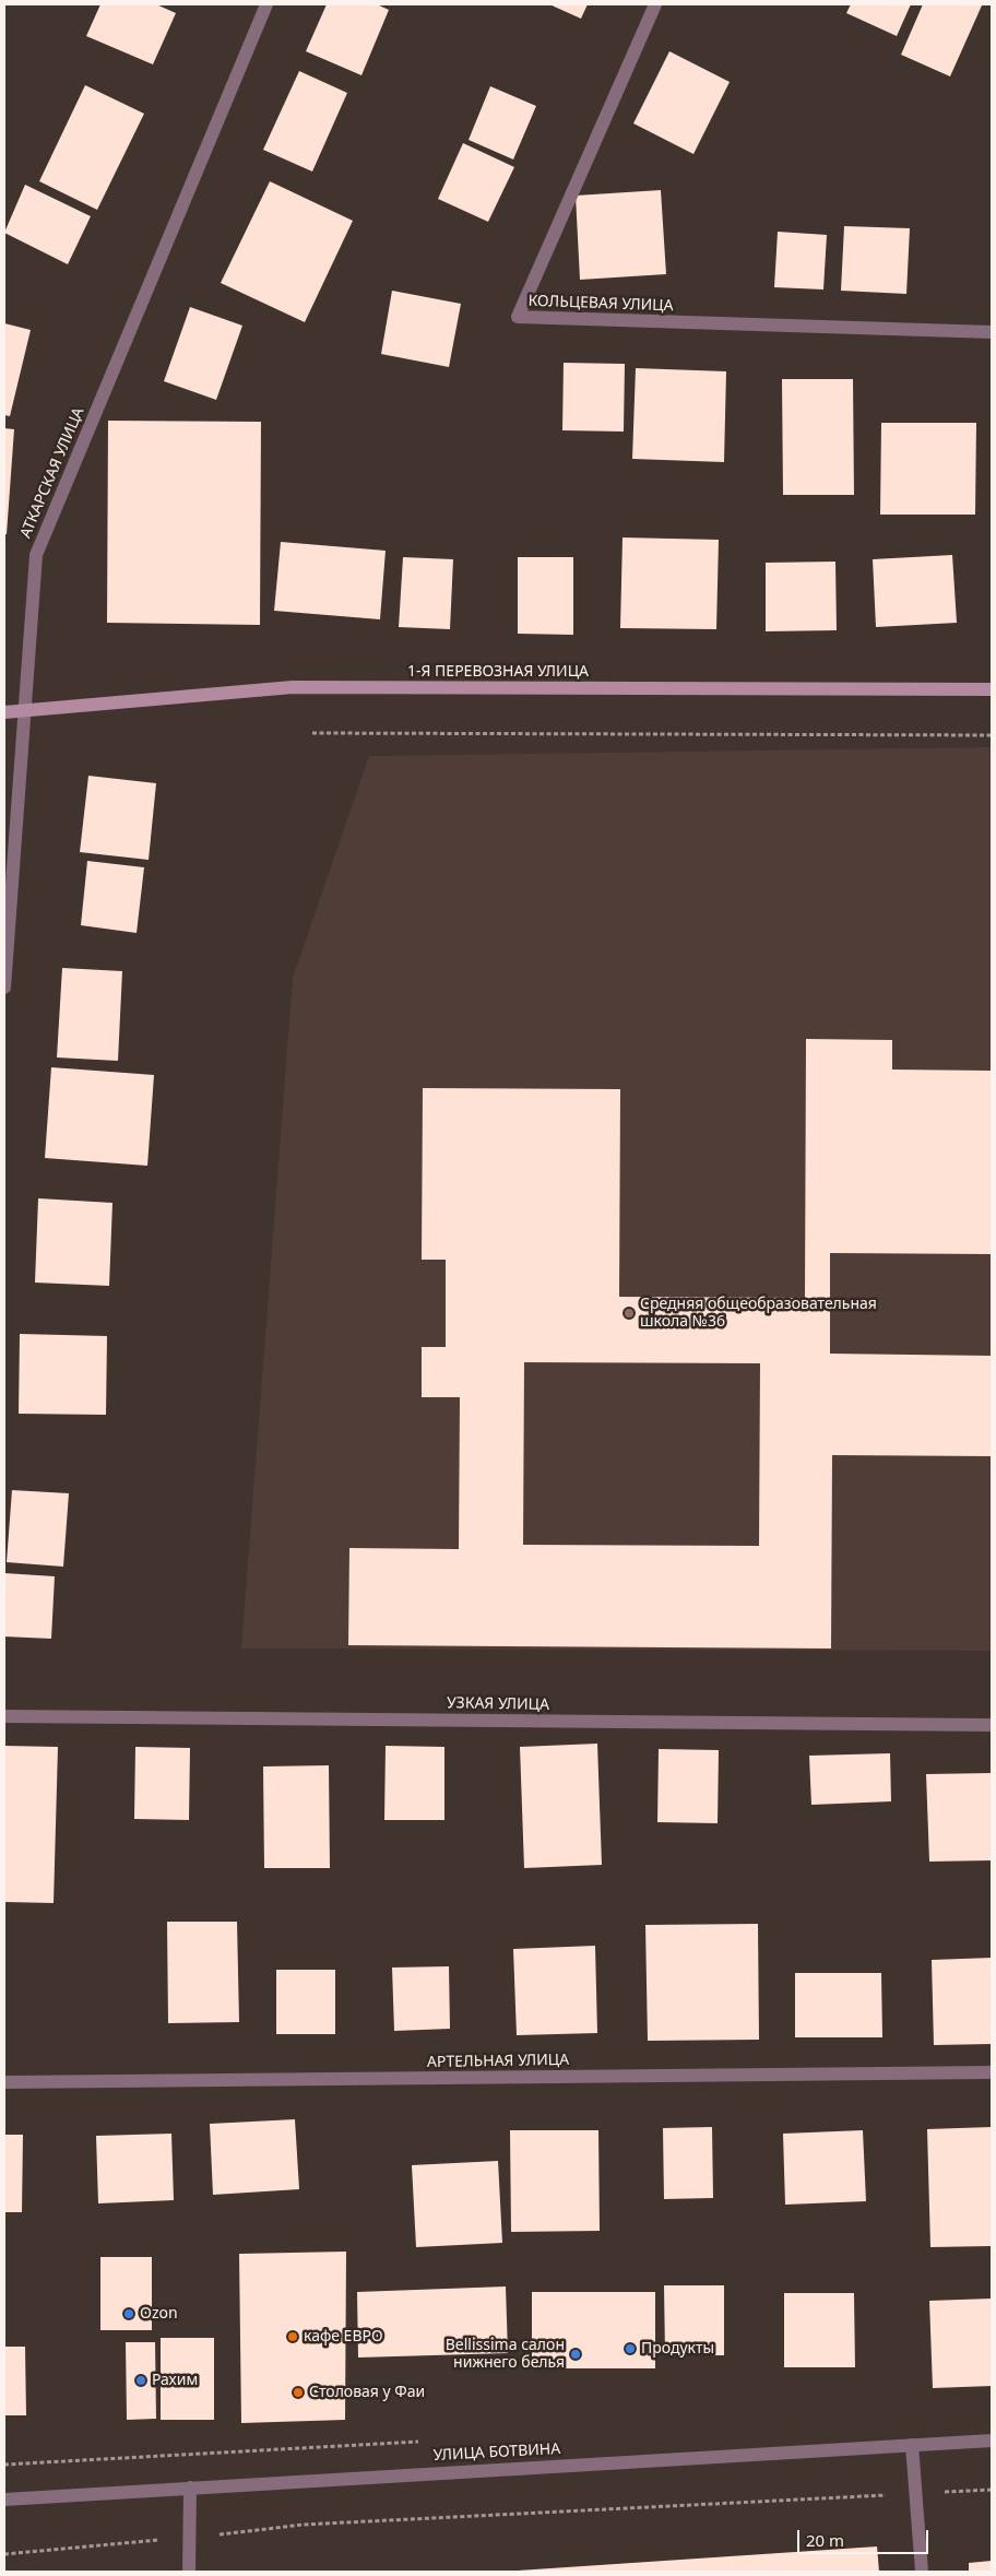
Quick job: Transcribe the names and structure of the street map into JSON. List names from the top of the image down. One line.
{"streets":{"main road":["1-Я ПЕРЕВОЗНАЯ УЛИЦА"],"street":["КОЛЬЦЕВАЯ УЛИЦА","АТКАРСКАЯ УЛИЦА","УЗКАЯ УЛИЦА","АРТЕЛЬНАЯ УЛИЦА","УЛИЦА БОТВИНА"]},"crossings":[["АТКАРСКАЯ УЛИЦА","1-Я ПЕРЕВОЗНАЯ УЛИЦА"]],"places":["Средняя общеобразовательная школа №36","Ozon","кафе ЕВРО","Продукты","Bellissima салон нижнего белья","Рахим","Столовая у Фаи"],"scale_bar":"20 m"}
